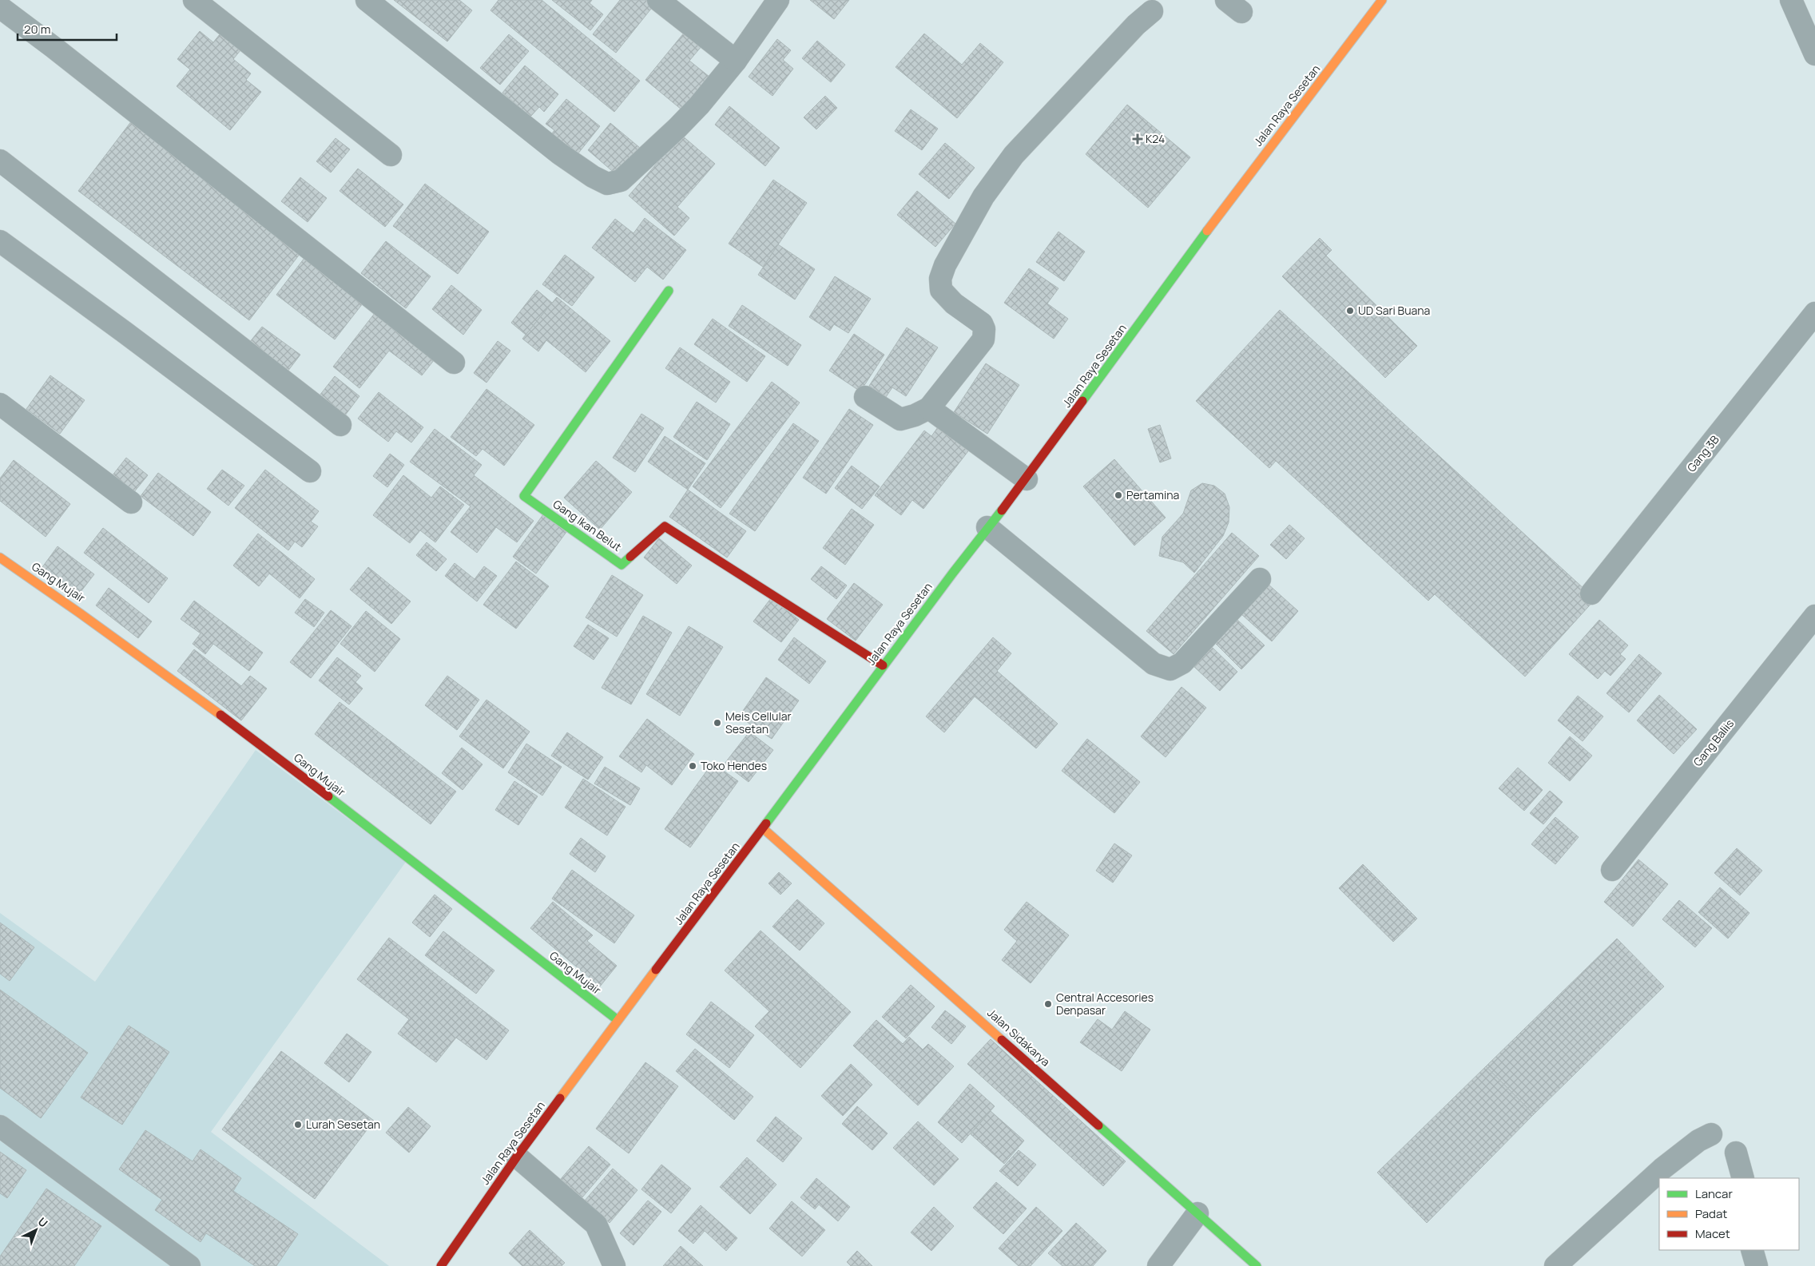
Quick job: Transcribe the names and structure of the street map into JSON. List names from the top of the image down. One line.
{"streets":{"street":["Jalan Raya Sesetan","Gang 3B","Gang Ikan Belut","Gang Mujair","Gang Baliis","Jalan Sidakarya"]},"crossings":[["Jalan Raya Sesetan","Gang Ikan Belut"],["Jalan Raya Sesetan","Gang Mujair"],["Jalan Raya Sesetan","Jalan Sidakarya"]],"places":{"health":["K24"],"other":["UD Sari Buana","Pertamina","Meis Cellular Sesetan","Toko Hendes","Central Accesories Denpasar","Lurah Sesetan"]},"legend":["Lancar","Padat","Macet"],"scale_bar":"20 m","north":"top right"}
